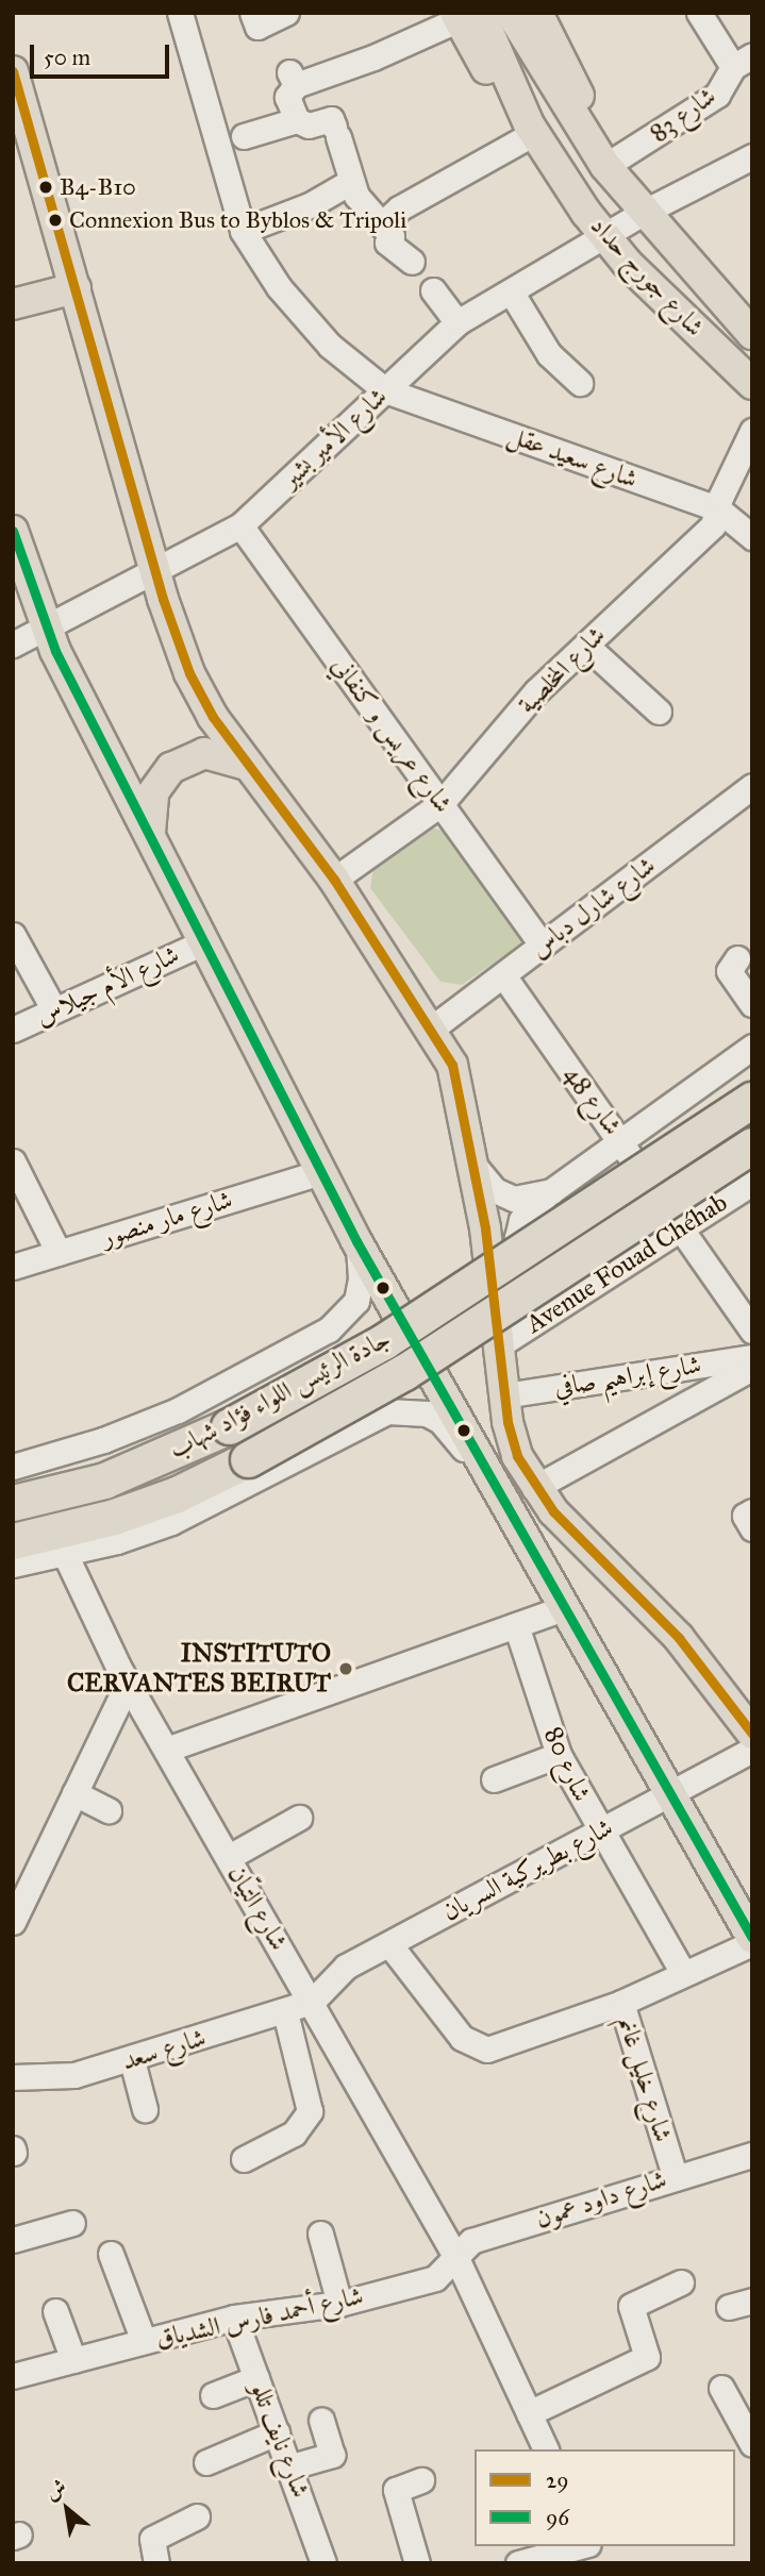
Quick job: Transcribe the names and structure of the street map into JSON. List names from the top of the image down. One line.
{"streets":{"highway":["جادة الرئيس اللواء فؤاد شهاب"],"main road":["شارع جورج حداد"],"street":["شارع 83","شارع الأمير بشير","شارع سعيد عقل","شارع المخلصية","شارع عريس و كنفاني","شارع شارل دباس","شارع الأم جيلاس","شارع 48","شارع مار منصور","Avenue Fouad Chéhab","شارع إبراهيم صافي","شارع 80","شارع بطريركية السريان","شارع التيّان","شارع سعد","شارع خليل غانم","شارع داود عمون","شارع أحمد فارس الشدياق","شارع نايف تللو"]},"crossings":[["شارع 83","شارع جورج حداد"],["شارع جورج حداد","شارع الأمير بشير"],["شارع الأمير بشير","شارع سعيد عقل"],["شارع الأمير بشير","شارع عريس و كنفاني"],["شارع سعيد عقل","شارع المخلصية"],["شارع المخلصية","شارع عريس و كنفاني"],["شارع عريس و كنفاني","شارع شارل دباس"],["شارع شارل دباس","شارع 48"],["شارع 48","Avenue Fouad Chéhab"],["شارع 80","شارع بطريركية السريان"],["شارع بطريركية السريان","شارع التيّان"],["شارع بطريركية السريان","شارع سعد"],["شارع بطريركية السريان","شارع خليل غانم"],["شارع التيّان","شارع سعد"],["شارع التيّان","شارع داود عمون"],["شارع التيّان","شارع أحمد فارس الشدياق"],["شارع خليل غانم","شارع داود عمون"],["شارع داود عمون","شارع أحمد فارس الشدياق"],["شارع أحمد فارس الشدياق","شارع نايف تللو"]],"places":["B4-B10","Connexion Bus to Byblos & Tripoli","INSTITUTO CERVANTES BEIRUT"],"lines":["transit line 29","transit line 96"],"legend":["29","96"],"scale_bar":"50 m","north":"top left"}
